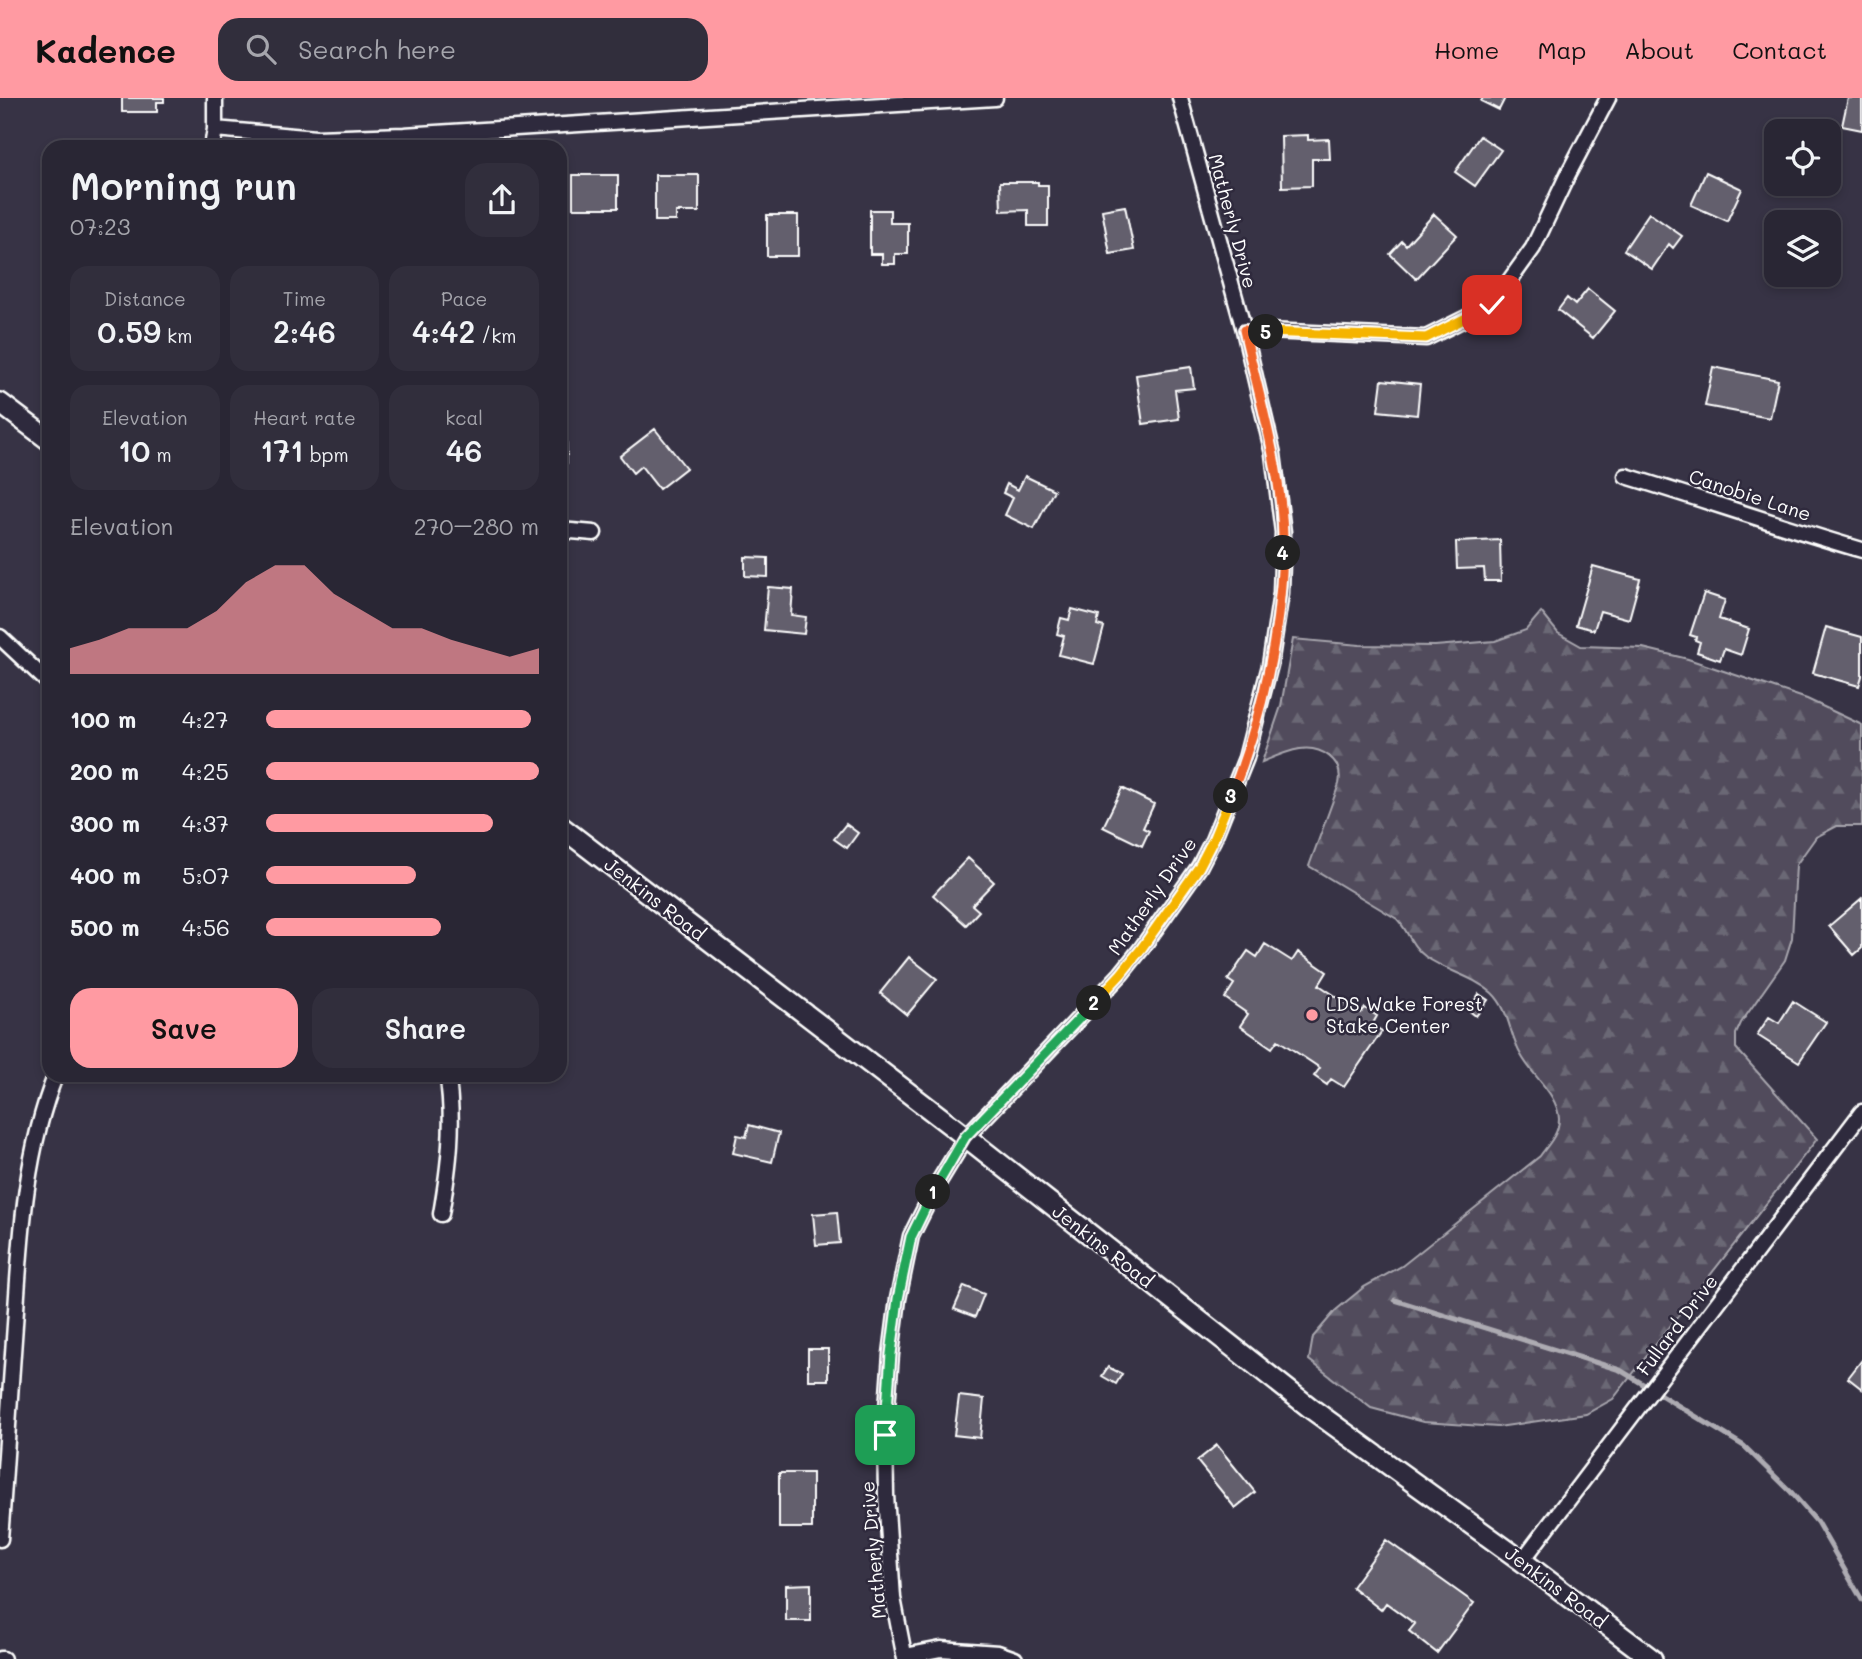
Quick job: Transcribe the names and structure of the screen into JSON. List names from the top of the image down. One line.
{"streets":{"street":["Matherly Drive","Canobie Lane","Jenkins Road","Fullard Drive"]},"crossings":[["Matherly Drive","Jenkins Road"],["Jenkins Road","Fullard Drive"]],"places":["LDS Wake Forest Stake Center"],"page":{"header":"Kadence","search":"Search here","nav":["Home","Map","About","Contact"],"heading":["Morning run","07:23"],"stats":[["Distance","0.59 km"],["Time","2:46"],["Pace","4:42 /km"],["Elevation","10 m"],["Heart rate","171 bpm"],["kcal","46"]],"pins":["5","4","3","2","1"],"chart":["Elevation","270–280 m"],"list":[{"name":"100 m","note":"4:27"},{"name":"200 m","note":"4:25"},{"name":"300 m","note":"4:37"},{"name":"400 m","note":"5:07"},{"name":"500 m","note":"4:56"}],"buttons":["Save","Share"]}}
